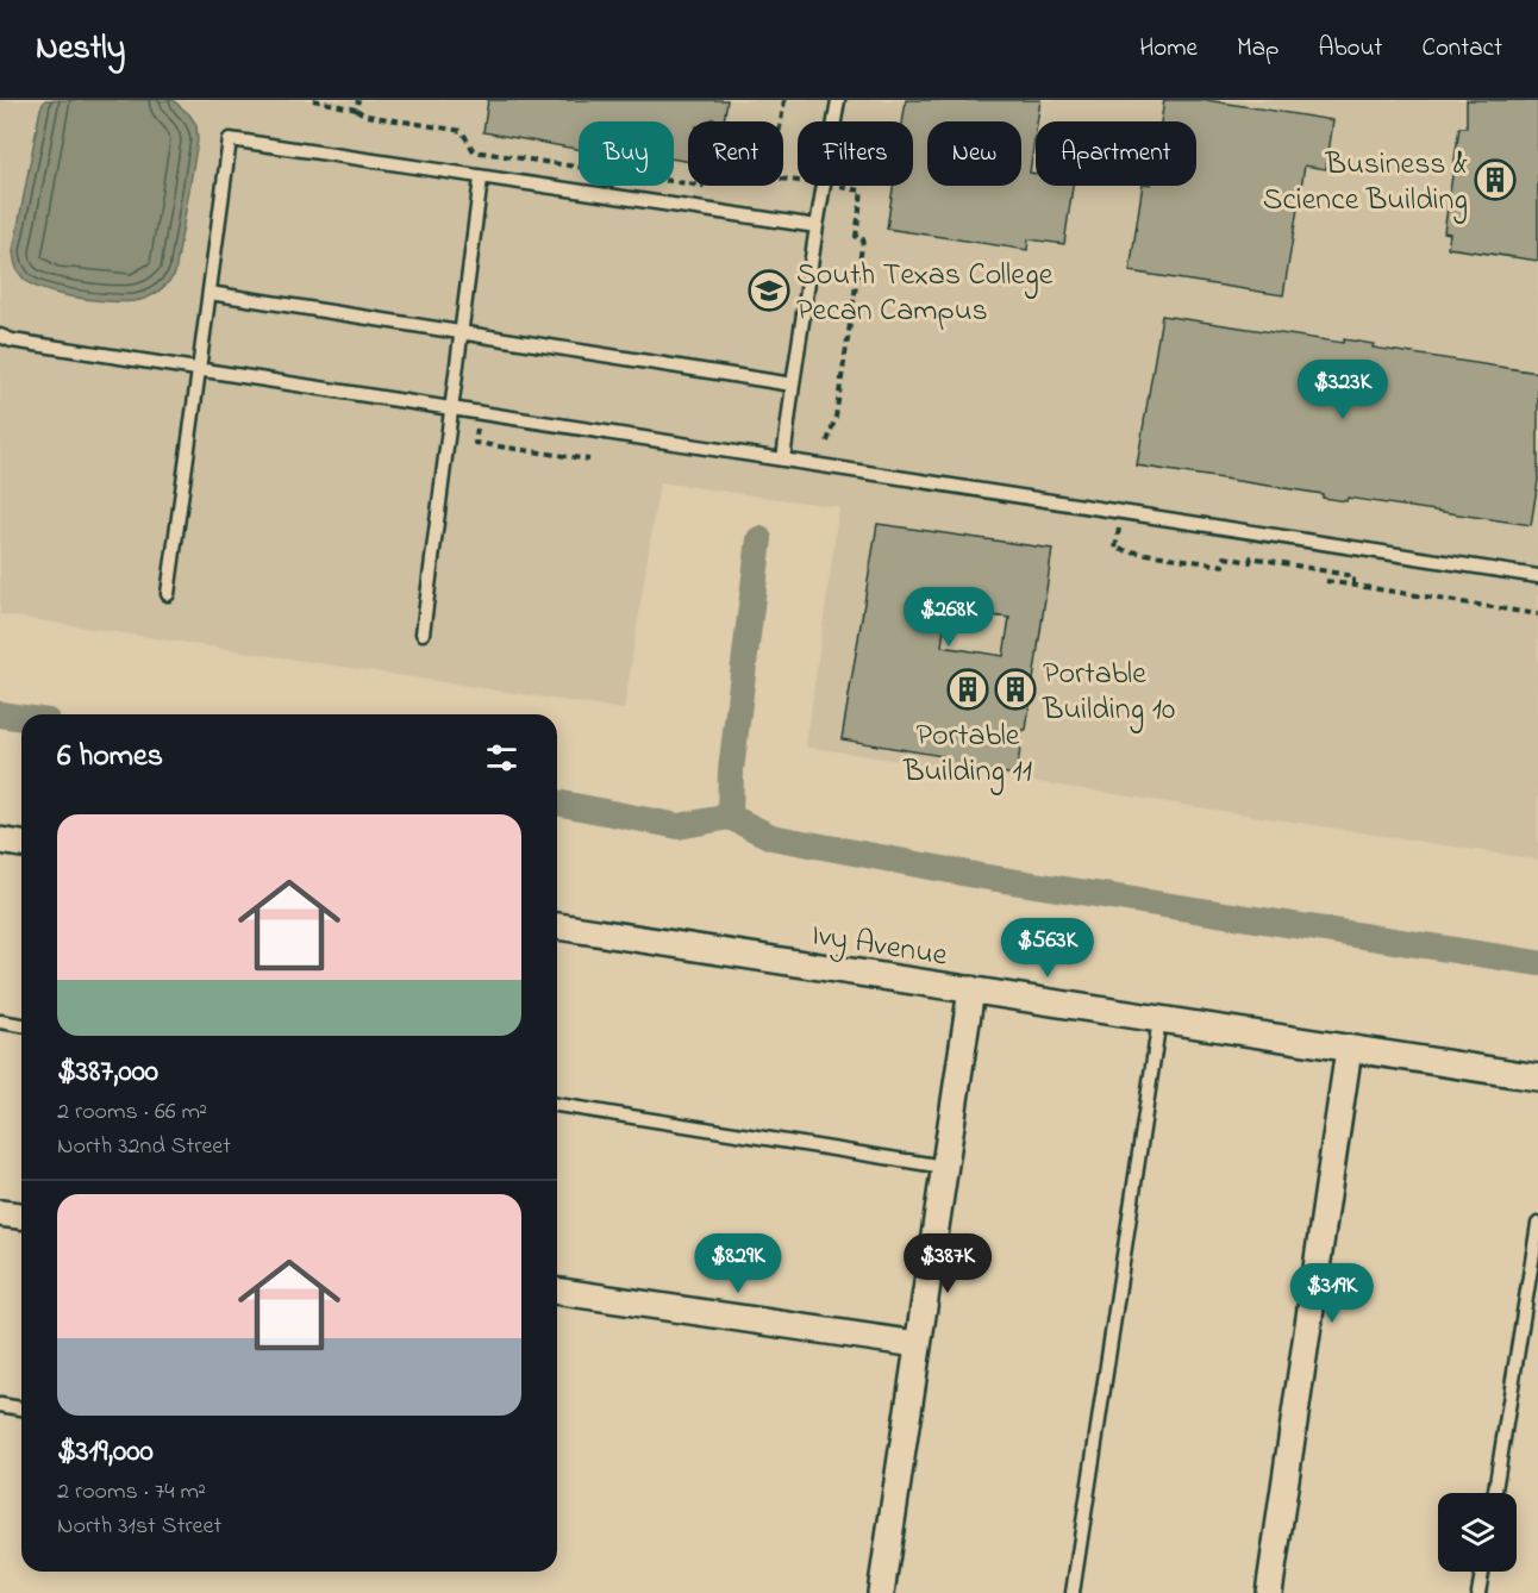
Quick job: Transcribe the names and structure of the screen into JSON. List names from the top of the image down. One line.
{"streets":{"street":["Ivy Avenue"]},"places":{"building":["Business & Science Building","Portable Building 11","Portable Building 10"],"school or university":["South Texas College Pecan Campus"]},"page":{"header":"Nestly","nav":["Home","Map","About","Contact"],"chip":["Buy","Rent","Filters","New","Apartment"],"price":["$323K","$268K","$563K","$829K","$387K","$319K"],"heading":"6 homes","list":[{"name":"$387,000","note":"2 rooms · 66 m² · North 32nd Street"},{"name":"$319,000","note":"2 rooms · 74 m² · North 31st Street"}]}}
